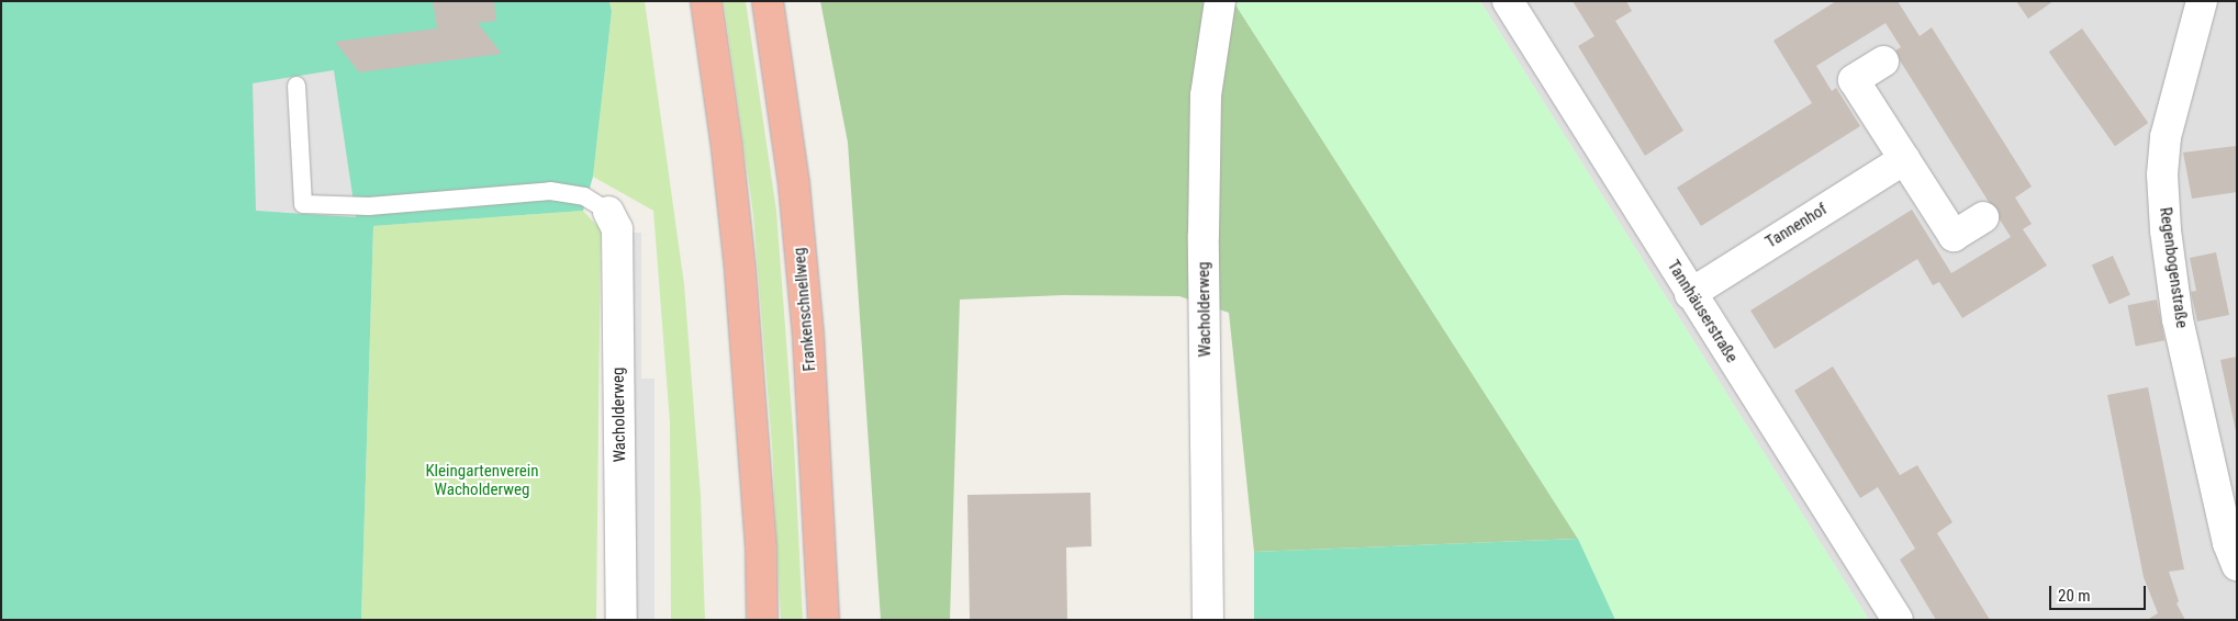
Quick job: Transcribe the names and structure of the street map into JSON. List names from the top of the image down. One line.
{"streets":{"highway":["Frankenschnellweg"],"street":["Tannenhof","Regenbogenstraße","Wacholderweg","Tannhäuserstraße"]},"crossings":[["Tannenhof","Tannhäuserstraße"]],"parks":["Kleingartenverein Wacholderweg"],"scale_bar":"20 m"}
